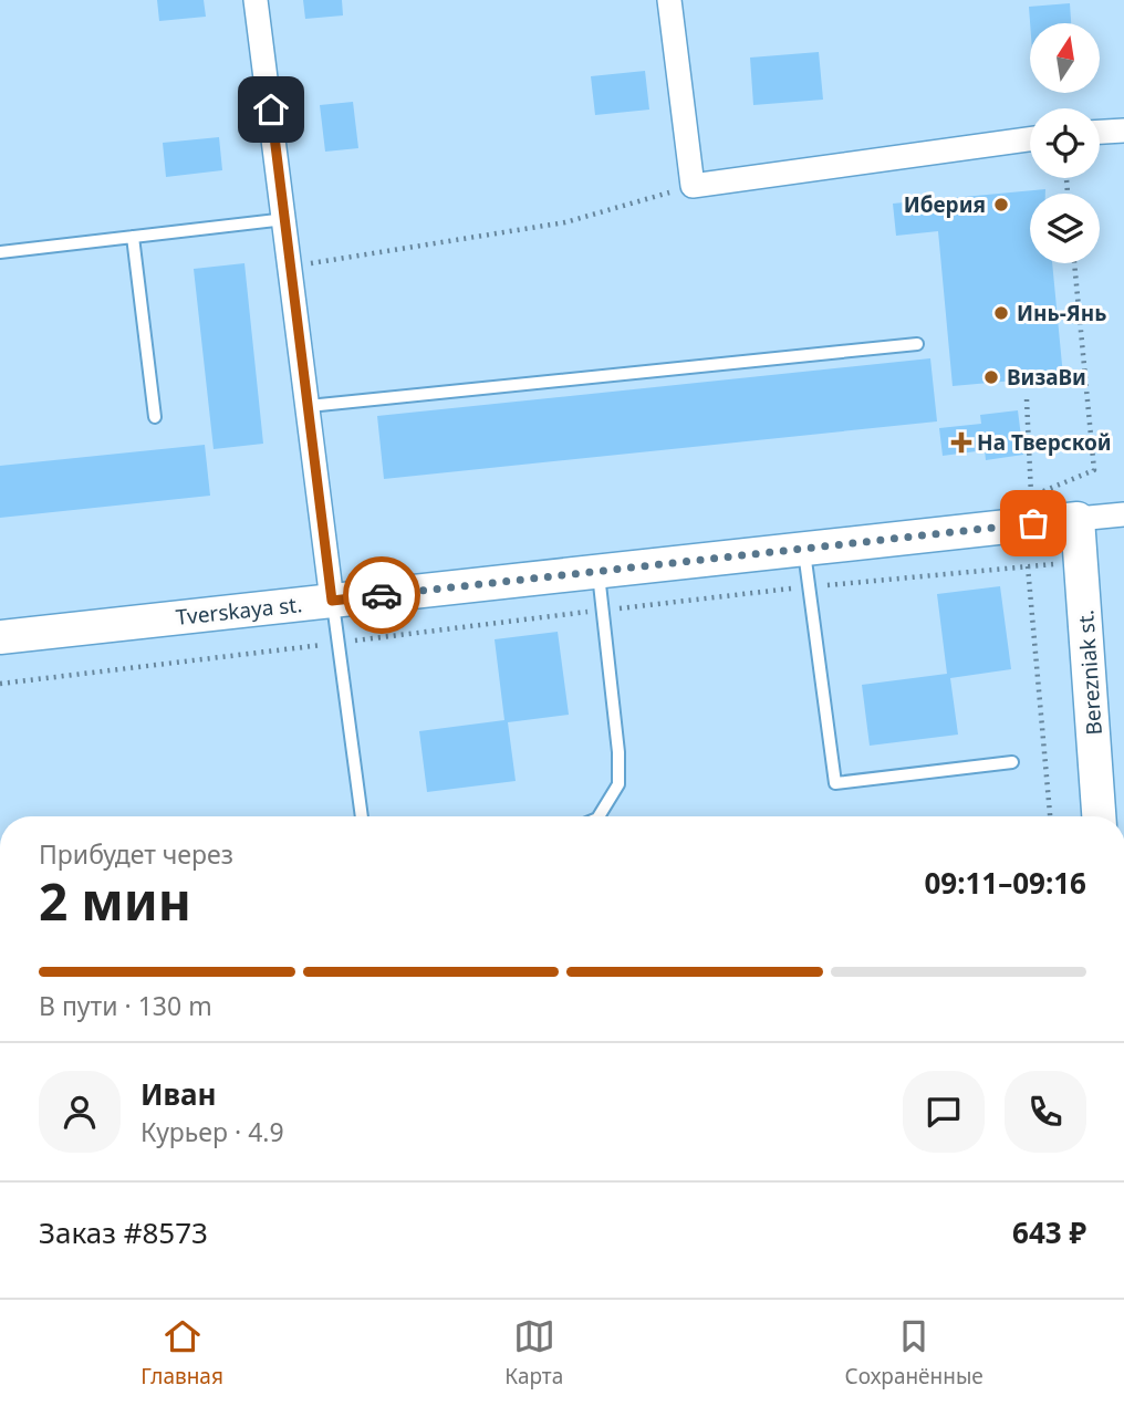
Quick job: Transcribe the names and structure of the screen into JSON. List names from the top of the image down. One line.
{"streets":{"main road":["Tverskaya st.","Berezniak st."]},"crossings":[["Tverskaya st.","Berezniak st."]],"places":{"other":["Иберия","Инь-Янь","ВизаВи"],"health":["На Тверской"]},"north":"top","page":{"heading":["2 мин","Прибудет через","09:11–09:16"],"panel":["Иван","Курьер · 4.9","Заказ #8573","643 ₽"],"bar":"В пути · 130 m","tabs":["Главная","Карта","Сохранённые"]}}
